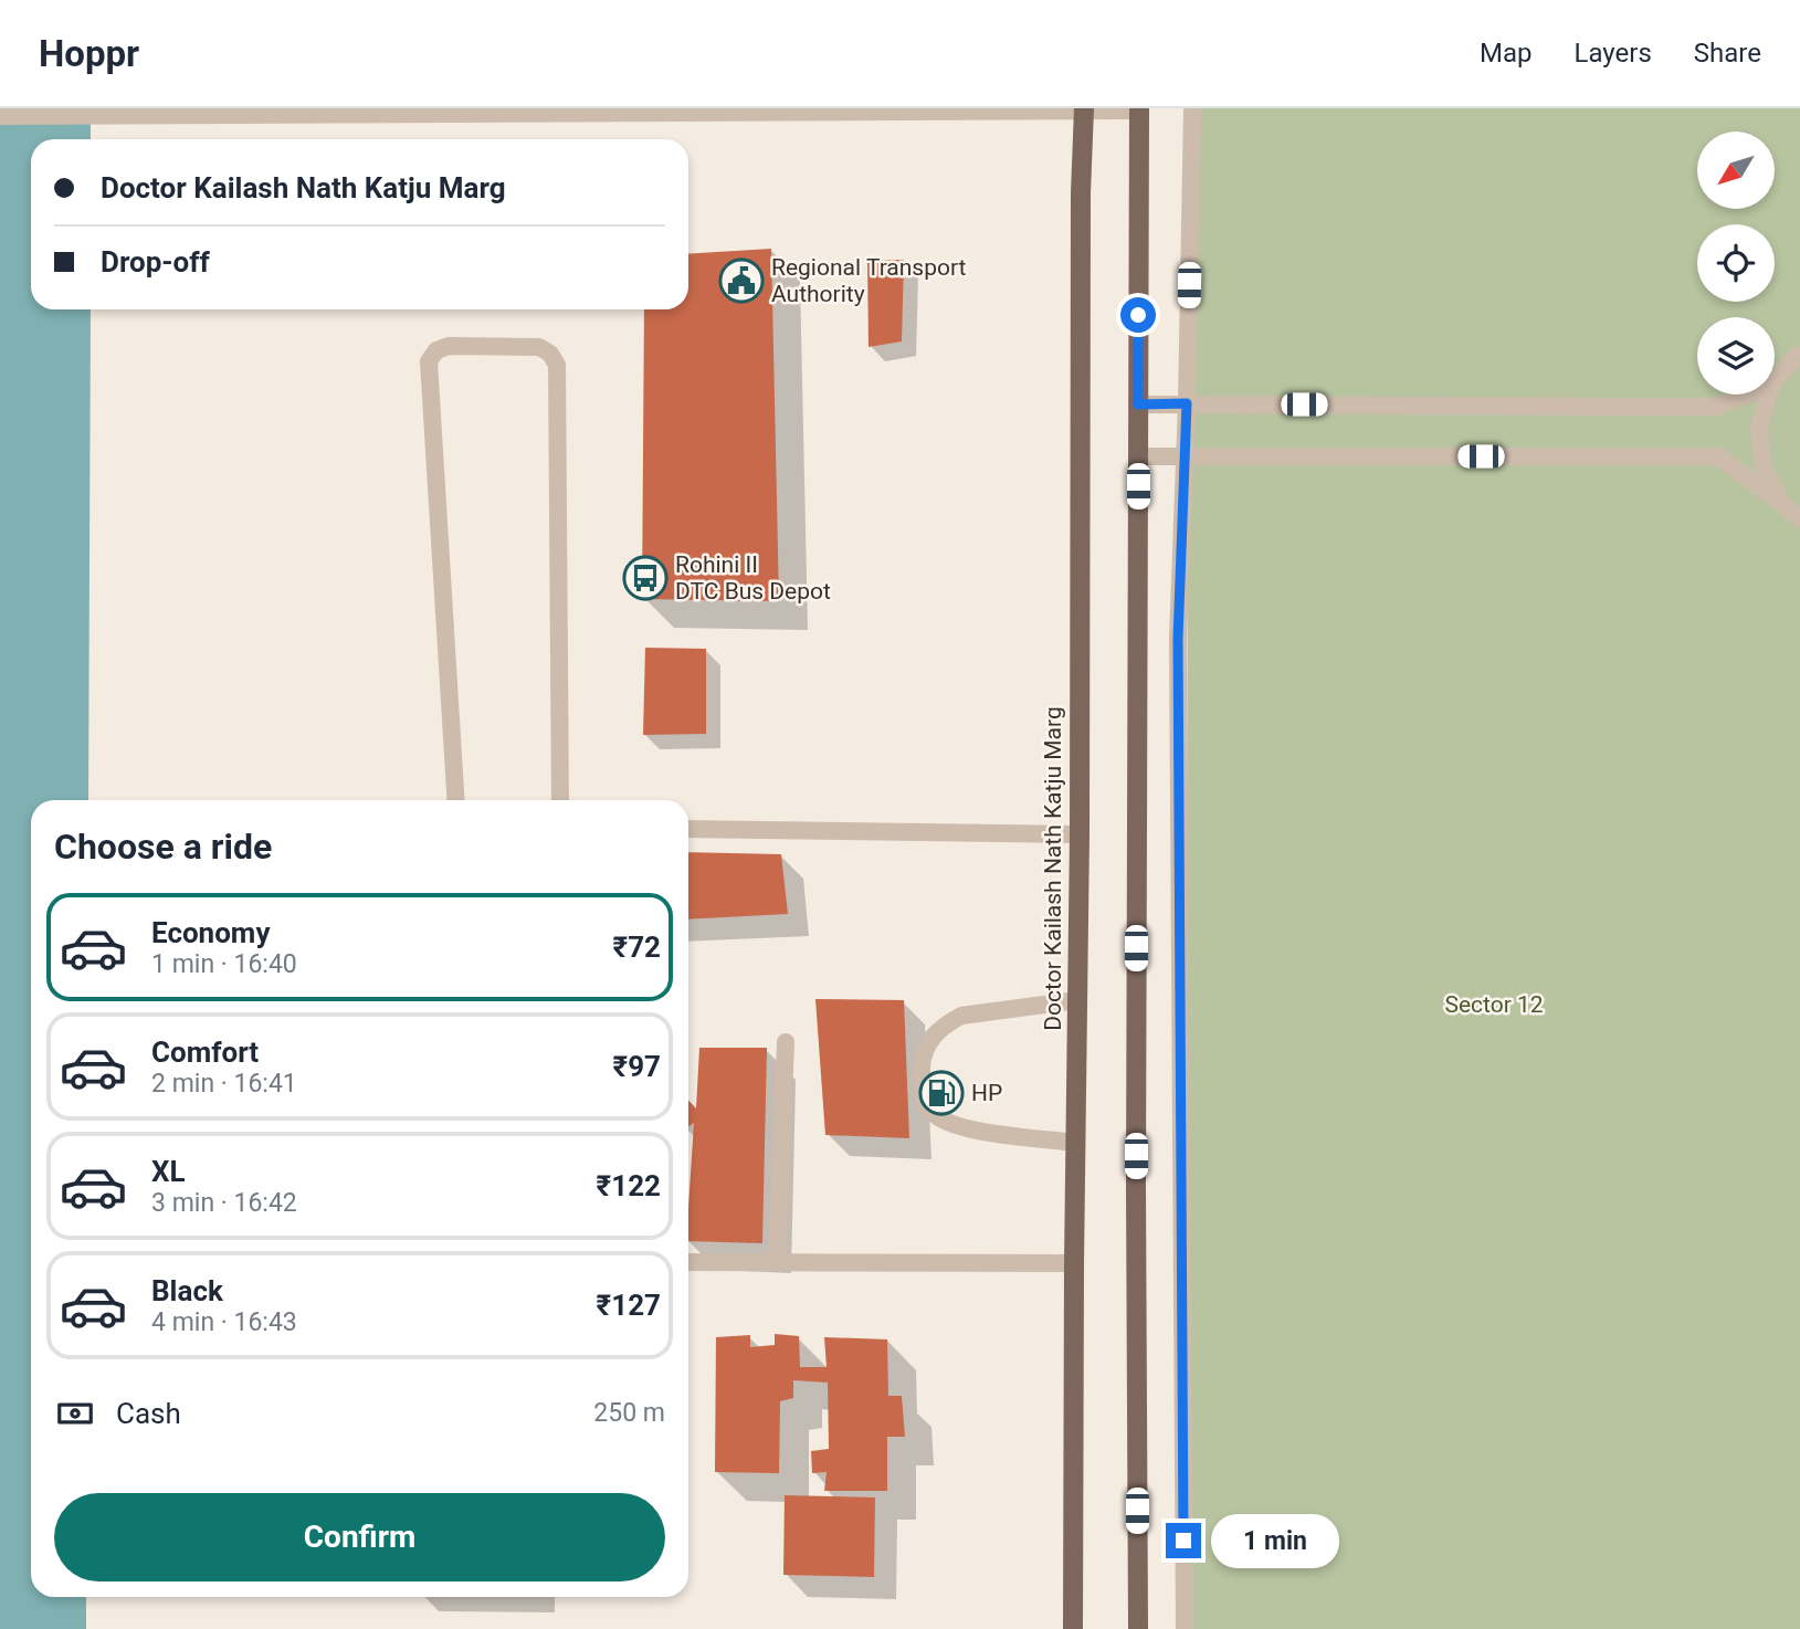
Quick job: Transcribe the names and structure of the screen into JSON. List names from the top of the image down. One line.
{"streets":{"main road":["Doctor Kailash Nath Katju Marg"]},"parks":["Sector 12"],"places":{"public building":["Regional Transport Authority"],"bus stop":["Rohini II DTC Bus Depot"],"fuel station":["HP"]},"north":"bottom left","page":{"header":"Hoppr","nav":["Map","Layers","Share"],"banner":["Doctor Kailash Nath Katju Marg","Drop-off"],"heading":"Choose a ride","list":[{"name":"Economy","note":"1 min · 16:40","value":"₹72"},{"name":"Comfort","note":"2 min · 16:41","value":"₹97"},{"name":"XL","note":"3 min · 16:42","value":"₹122"},{"name":"Black","note":"4 min · 16:43","value":"₹127"}],"pay":["Cash","250 m"],"buttons":"Confirm","bubble":"1 min"}}
